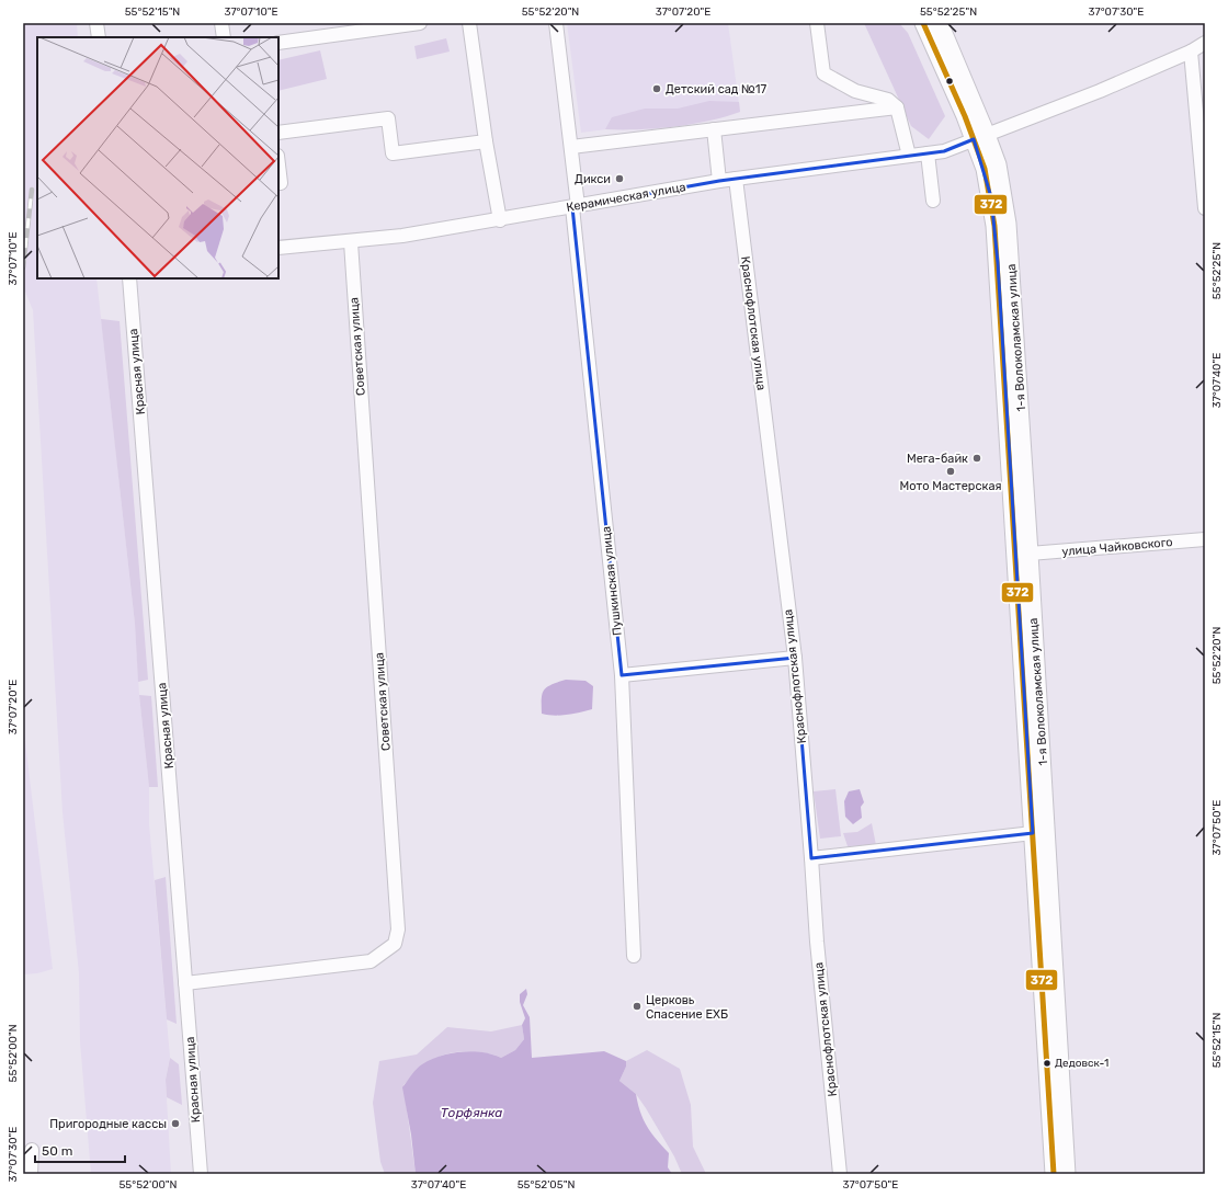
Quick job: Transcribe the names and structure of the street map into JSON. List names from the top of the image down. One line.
{"streets":{"main road":["1-я Волоколамская улица"],"street":["Керамическая улица","Краснофлотская улица","Советская улица","Красная улица","улица Чайковского","Пушкинская улица"]},"crossings":[["Керамическая улица","Краснофлотская улица"],["Керамическая улица","1-я Волоколамская улица"],["Керамическая улица","Советская улица"],["Керамическая улица","Пушкинская улица"],["1-я Волоколамская улица","улица Чайковского"],["Советская улица","Красная улица"]],"water":["Торфянка"],"places":["Детский сад №17","Дикси","Мега-байк","Мото Мастерская","Церковь Спасение ЕХБ","Дедовск-1","Пригородные кассы"],"lines":["transit line 372"],"scale_bar":"50 m","coordinates":["55°52'15\"N","37°07'10\"E","55°52'20\"N","37°07'20\"E","55°52'25\"N","37°07'30\"E","37°07'40\"E","37°07'50\"E","55°52'00\"N","55°52'05\"N"]}
